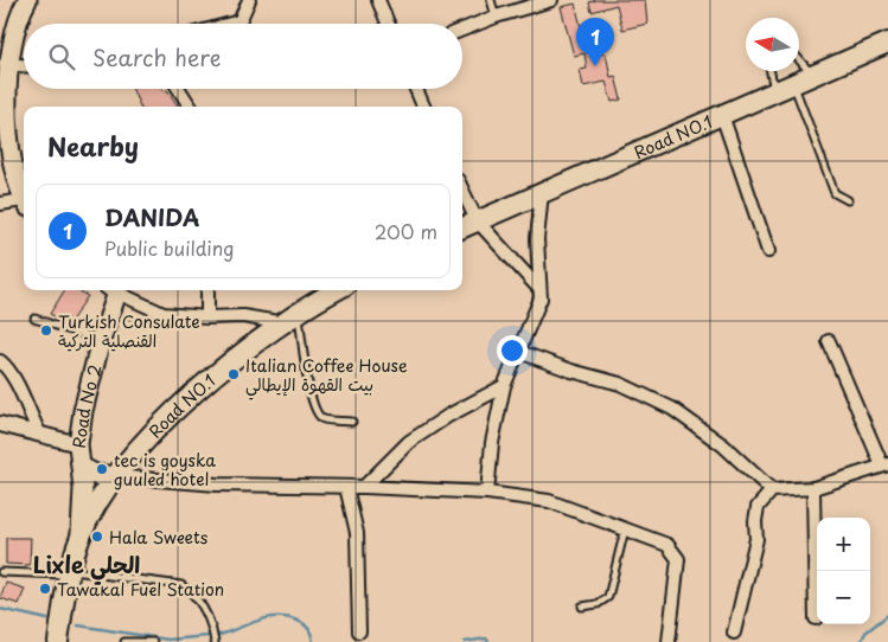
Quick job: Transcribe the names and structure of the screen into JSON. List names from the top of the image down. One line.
{"streets":{"highway":["Road NO.1"],"main road":["Road No 2"]},"crossings":[["Road NO.1","Road No 2"]],"districts":["Lixle الحلي"],"places":["Turkish Consulate القنصلية التركية","Italian Coffee House بيت القهوة الإيطالي","tec is goyska guuled hotel","Hala Sweets","Tawakal Fuel Station"],"north":"left","page":{"pins":"1","search":"Search here","heading":"Nearby","list":[{"mark":"1","name":"DANIDA","note":"Public building","value":"200 m"}],"map_buttons":["+","−"]}}
